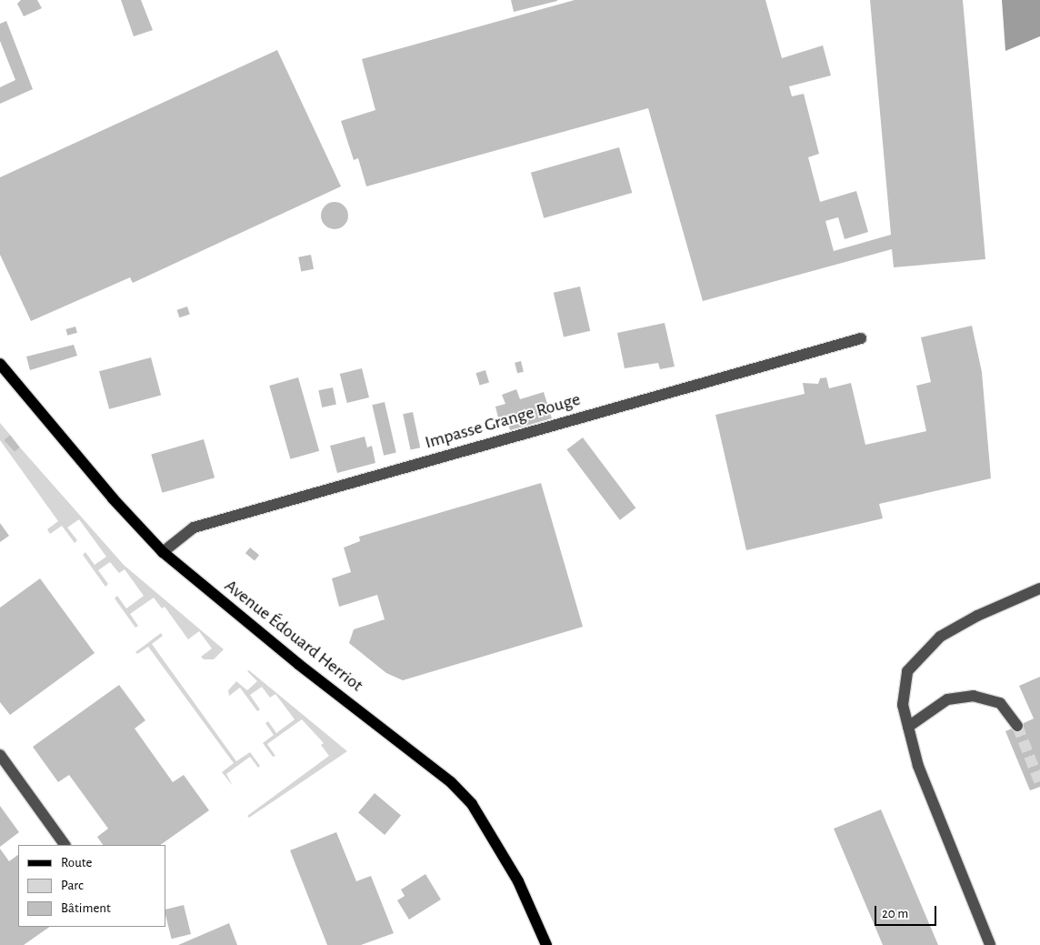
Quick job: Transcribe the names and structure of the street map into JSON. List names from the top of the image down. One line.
{"streets":{"main road":["Avenue Édouard Herriot"],"street":["Impasse Grange Rouge"]},"crossings":[["Impasse Grange Rouge","Avenue Édouard Herriot"]],"legend":["Route","Parc","Bâtiment"],"scale_bar":"20 m"}
